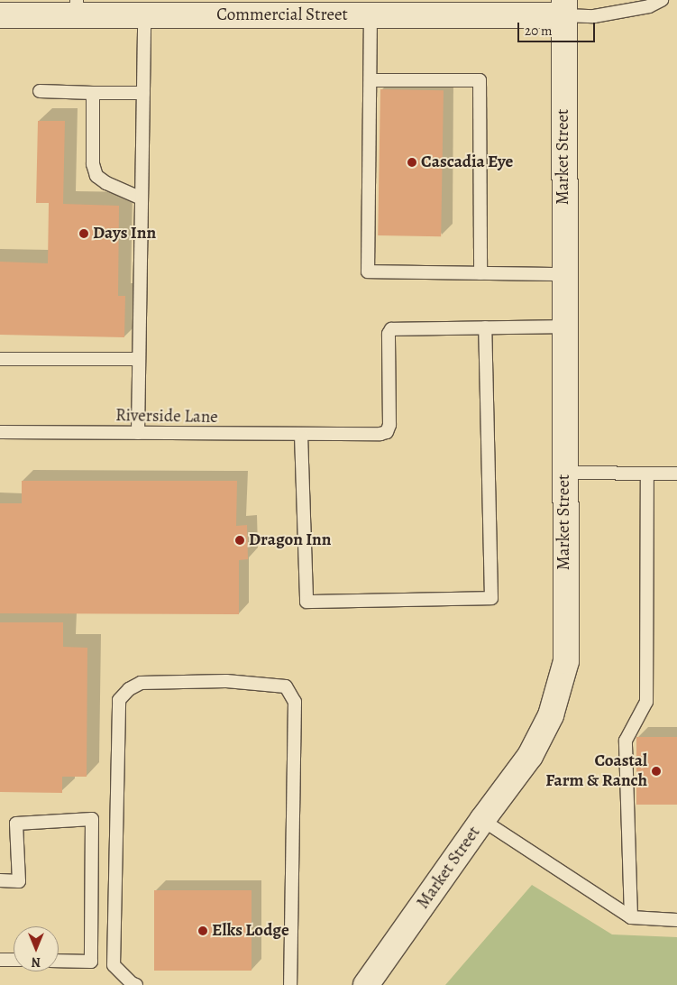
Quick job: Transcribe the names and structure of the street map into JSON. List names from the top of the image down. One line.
{"streets":{"street":["Commercial Street","Market Street"],"lane":["Riverside Lane"]},"crossings":[["Commercial Street","Market Street"]],"places":["Cascadia Eye","Days Inn","Dragon Inn","Coastal Farm & Ranch","Elks Lodge"],"scale_bar":"20 m","north":"bottom"}
